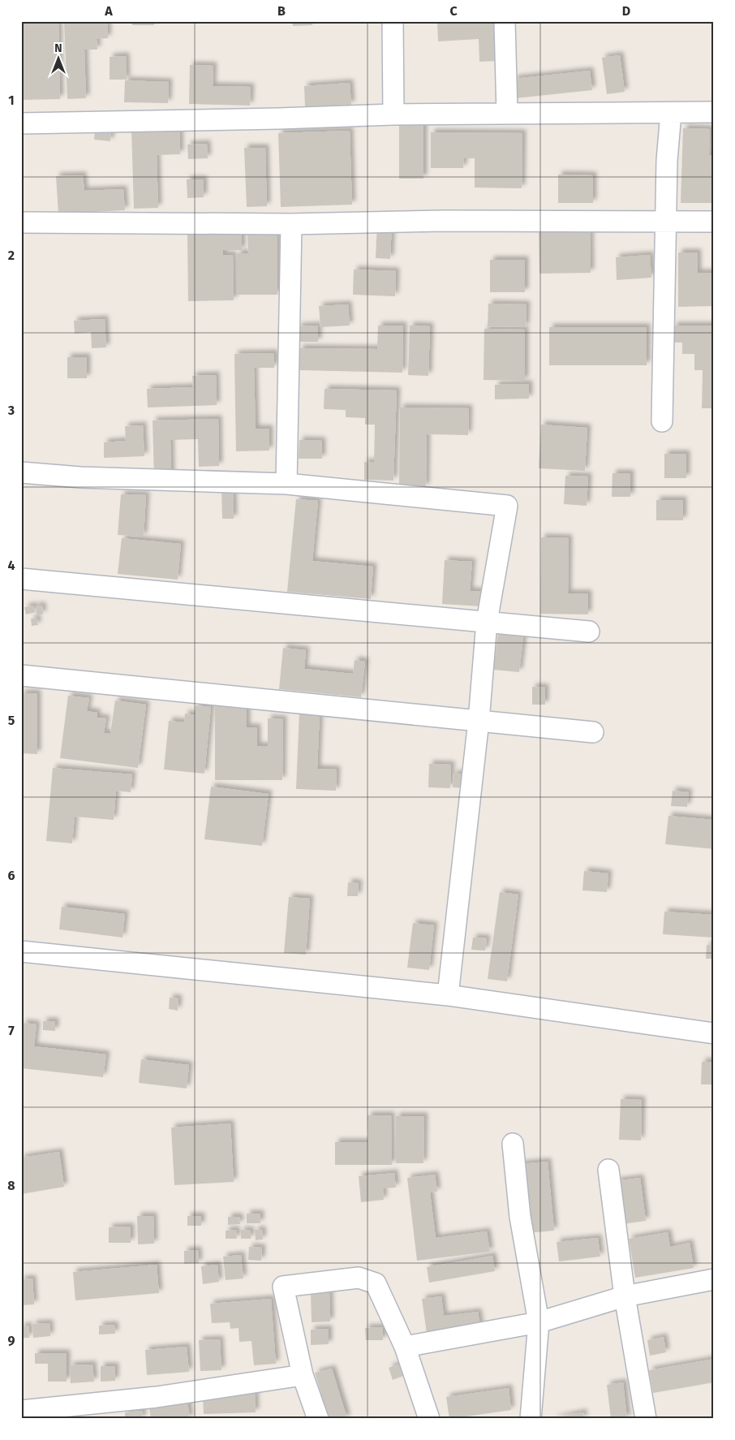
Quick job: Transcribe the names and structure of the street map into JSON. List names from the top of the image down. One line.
{"north":"top","grid":{"columns":["A","B","C","D"],"rows":["1","2","3","4","5","6","7","8","9"]}}
